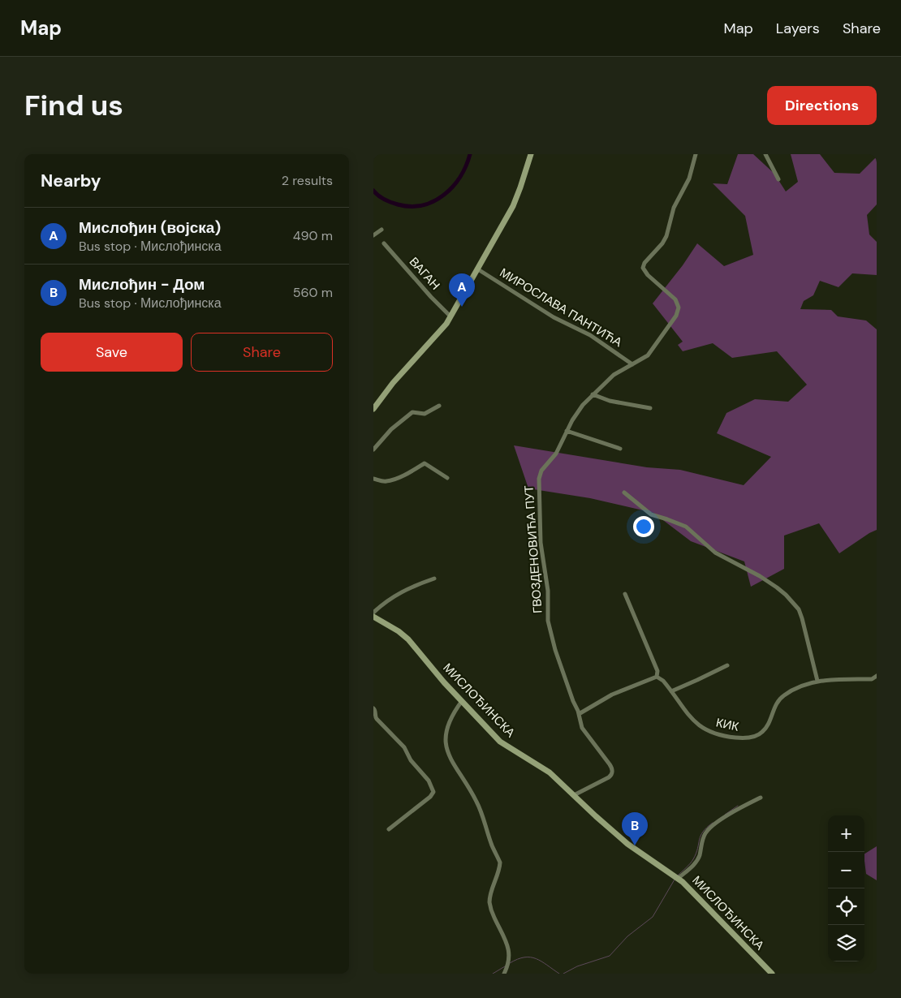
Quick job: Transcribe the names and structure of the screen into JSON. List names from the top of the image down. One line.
{"streets":{"main road":["МИСЛОЂИНСКА"],"street":["ВАГАН","МИРОСЛАВА ПАНТИЋА","ГВОЗДЕНОВИЋА ПУТ","КИК"]},"crossings":[["МИРОСЛАВА ПАНТИЋА","ГВОЗДЕНОВИЋА ПУТ"],["ГВОЗДЕНОВИЋА ПУТ","МИСЛОЂИНСКА"]],"page":{"header":"Map","nav":["Map","Layers","Share"],"buttons":["Directions",["Save","Share"]],"title":"Find us","heading":["Nearby","2 results"],"list":[{"mark":"A","name":"Мислођин (војска)","note":"Bus stop · Мислођинска","value":"490 m"},{"mark":"B","name":"Мислођин - Дом","note":"Bus stop · Мислођинска","value":"560 m"}],"pins":["A","B"],"map_buttons":["+","−"]}}
